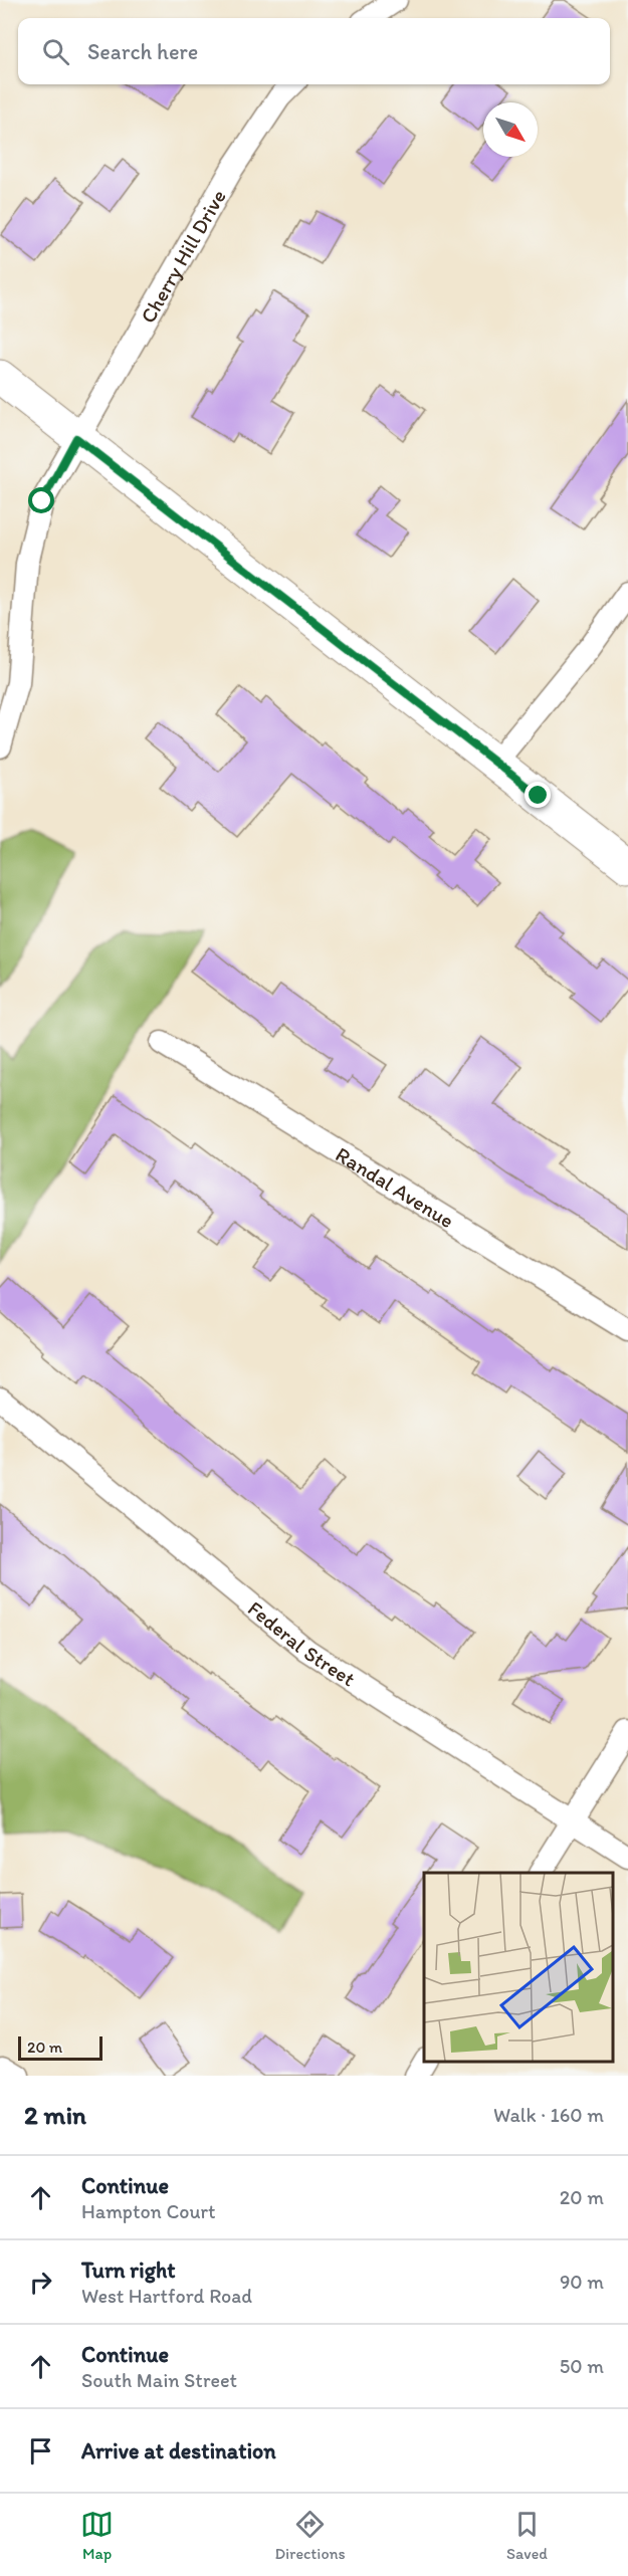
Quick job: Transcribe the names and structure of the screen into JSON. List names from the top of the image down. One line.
{"streets":{"street":["Cherry Hill Drive","Randal Avenue","Federal Street"]},"scale_bar":"20 m","north":"bottom right","page":{"search":"Search here","scale":"20 m","heading":["2 min","Walk · 160 m"],"list":[["Continue","Hampton Court","20 m"],["Turn right","West Hartford Road","90 m"],["Continue","South Main Street","50 m"],"Arrive at destination"],"nav":["Map","Directions","Saved"]}}
